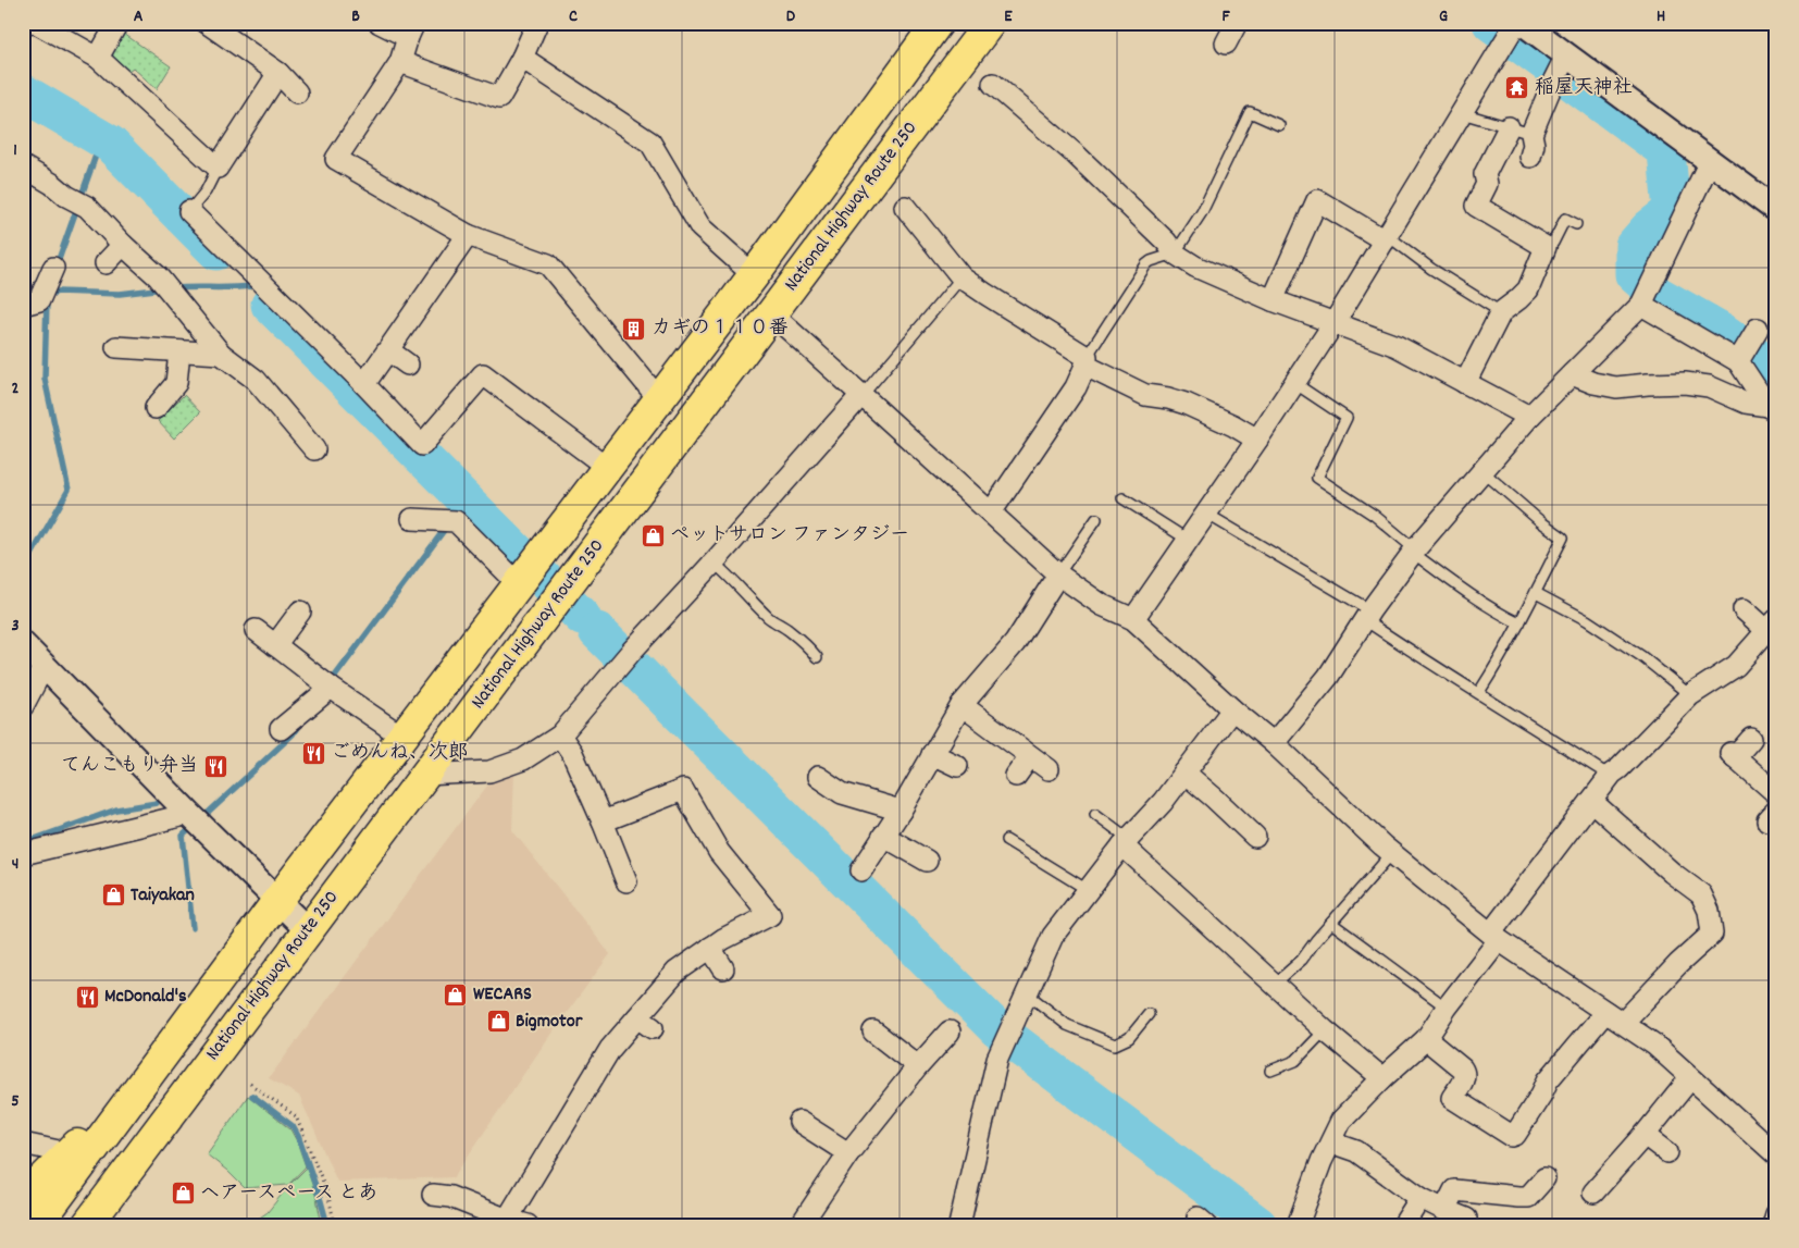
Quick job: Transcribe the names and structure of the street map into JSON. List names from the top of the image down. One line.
{"streets":{"highway":["National Highway Route 250"]},"places":{"temple":["稲屋天神社"],"building":["カギの１１０番"],"shop":["ペットサロン ファンタジー","Taiyakan","WECARS","Bigmotor","ヘアースペース とあ"],"restaurant":["ごめんね、次郎","てんこもり弁当","McDonald's"]},"grid":{"columns":["A","B","C","D","E","F","G","H"],"rows":["1","2","3","4","5"]}}
